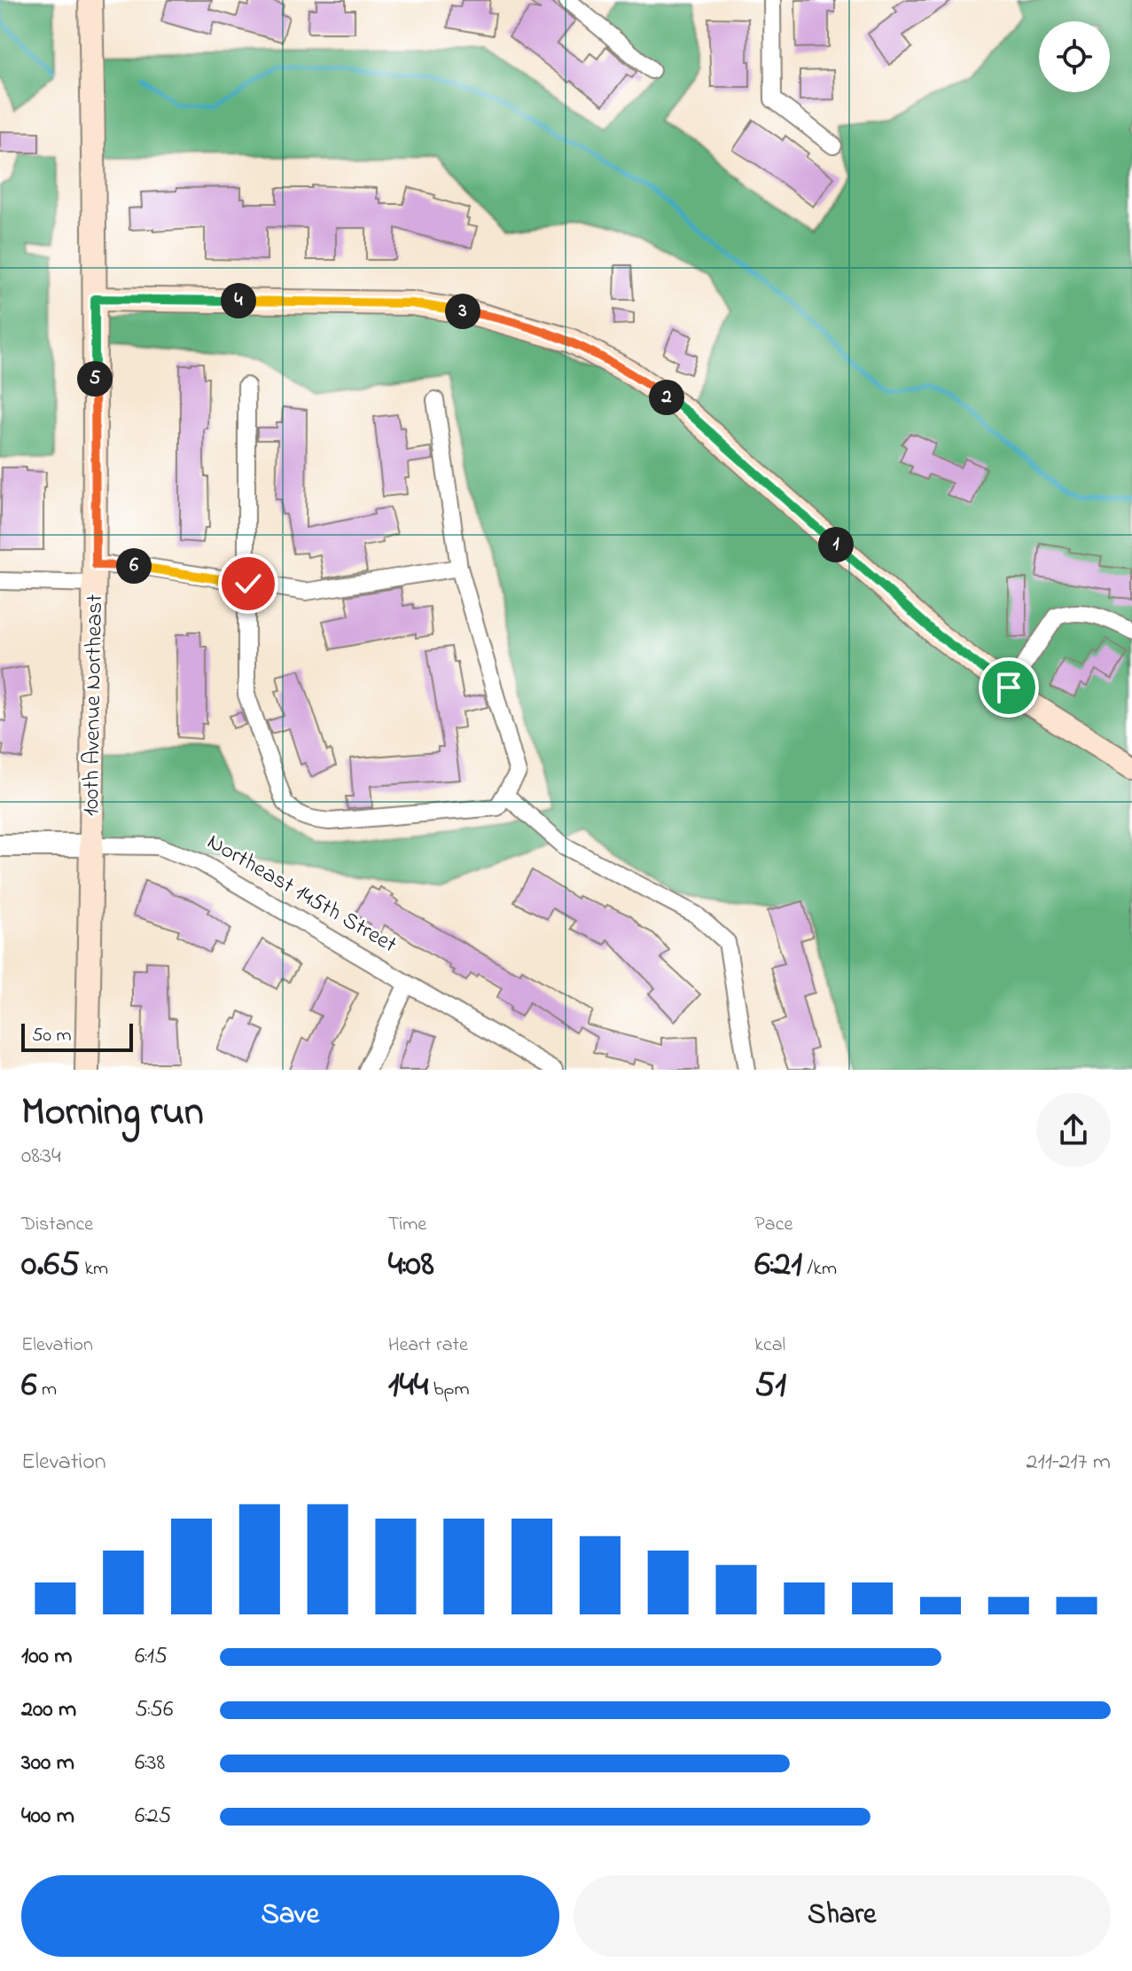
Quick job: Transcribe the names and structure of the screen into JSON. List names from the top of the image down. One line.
{"streets":{"main road":["100th Avenue Northeast"],"street":["Northeast 145th Street"]},"crossings":[["100th Avenue Northeast","Northeast 145th Street"]],"scale_bar":"50 m","page":{"pins":["4","3","5","2","1","6"],"scale":"50 m","heading":["Morning run","08:34"],"stats":[["Distance","0.65 km"],["Time","4:08"],["Pace","6:21 /km"],["Elevation","6 m"],["Heart rate","144 bpm"],["kcal","51"]],"chart":["Elevation","211–217 m"],"list":[{"name":"100 m","note":"6:15"},{"name":"200 m","note":"5:56"},{"name":"300 m","note":"6:38"},{"name":"400 m","note":"6:25"}],"buttons":["Save","Share"]}}
